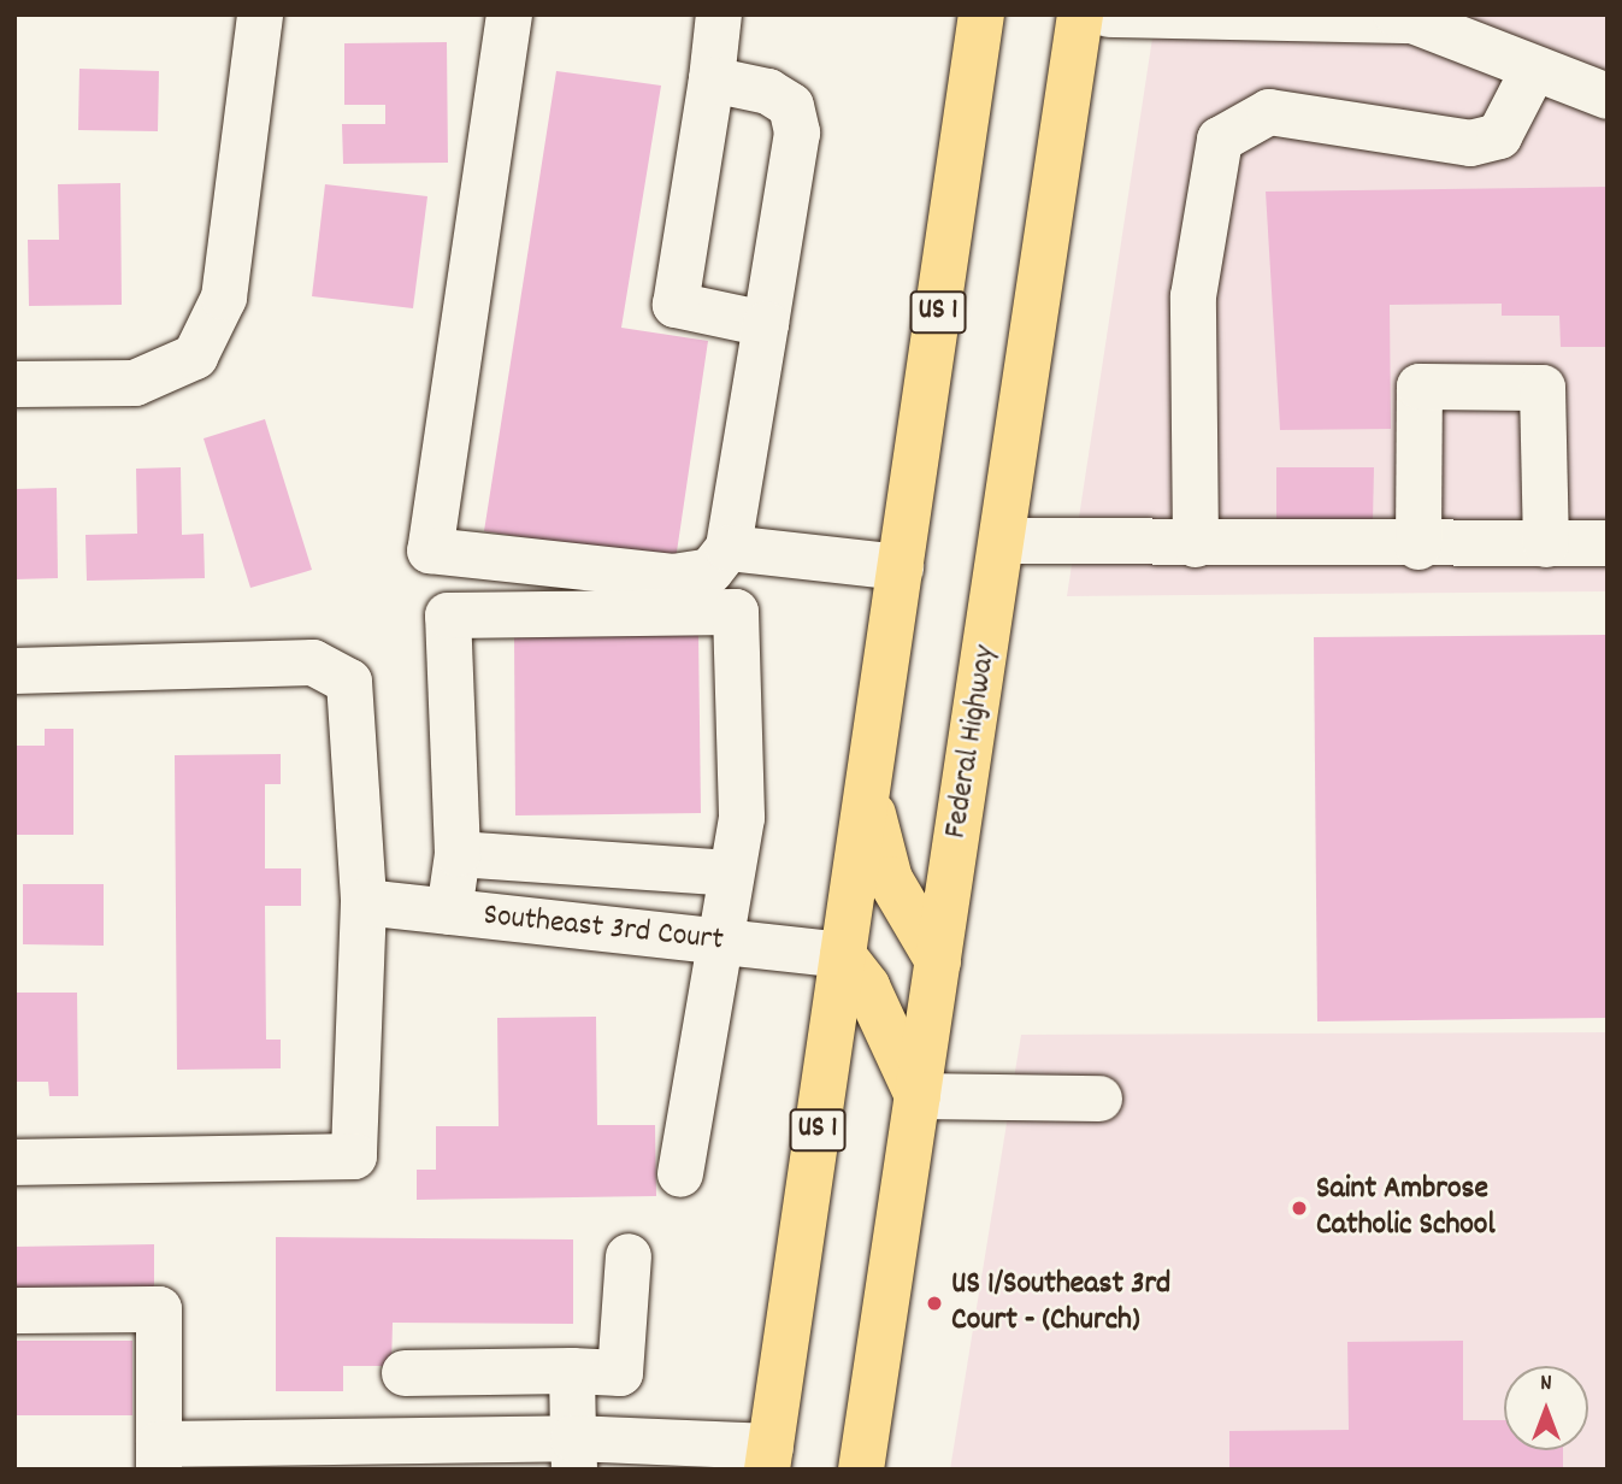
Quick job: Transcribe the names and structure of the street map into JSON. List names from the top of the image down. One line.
{"streets":{"main road":["US 1","Federal Highway"],"street":["Southeast 3rd Court"]},"crossings":[["US 1","Southeast 3rd Court"]],"places":["Saint Ambrose Catholic School","US 1/Southeast 3rd Court - (Church)"],"north":"top"}
